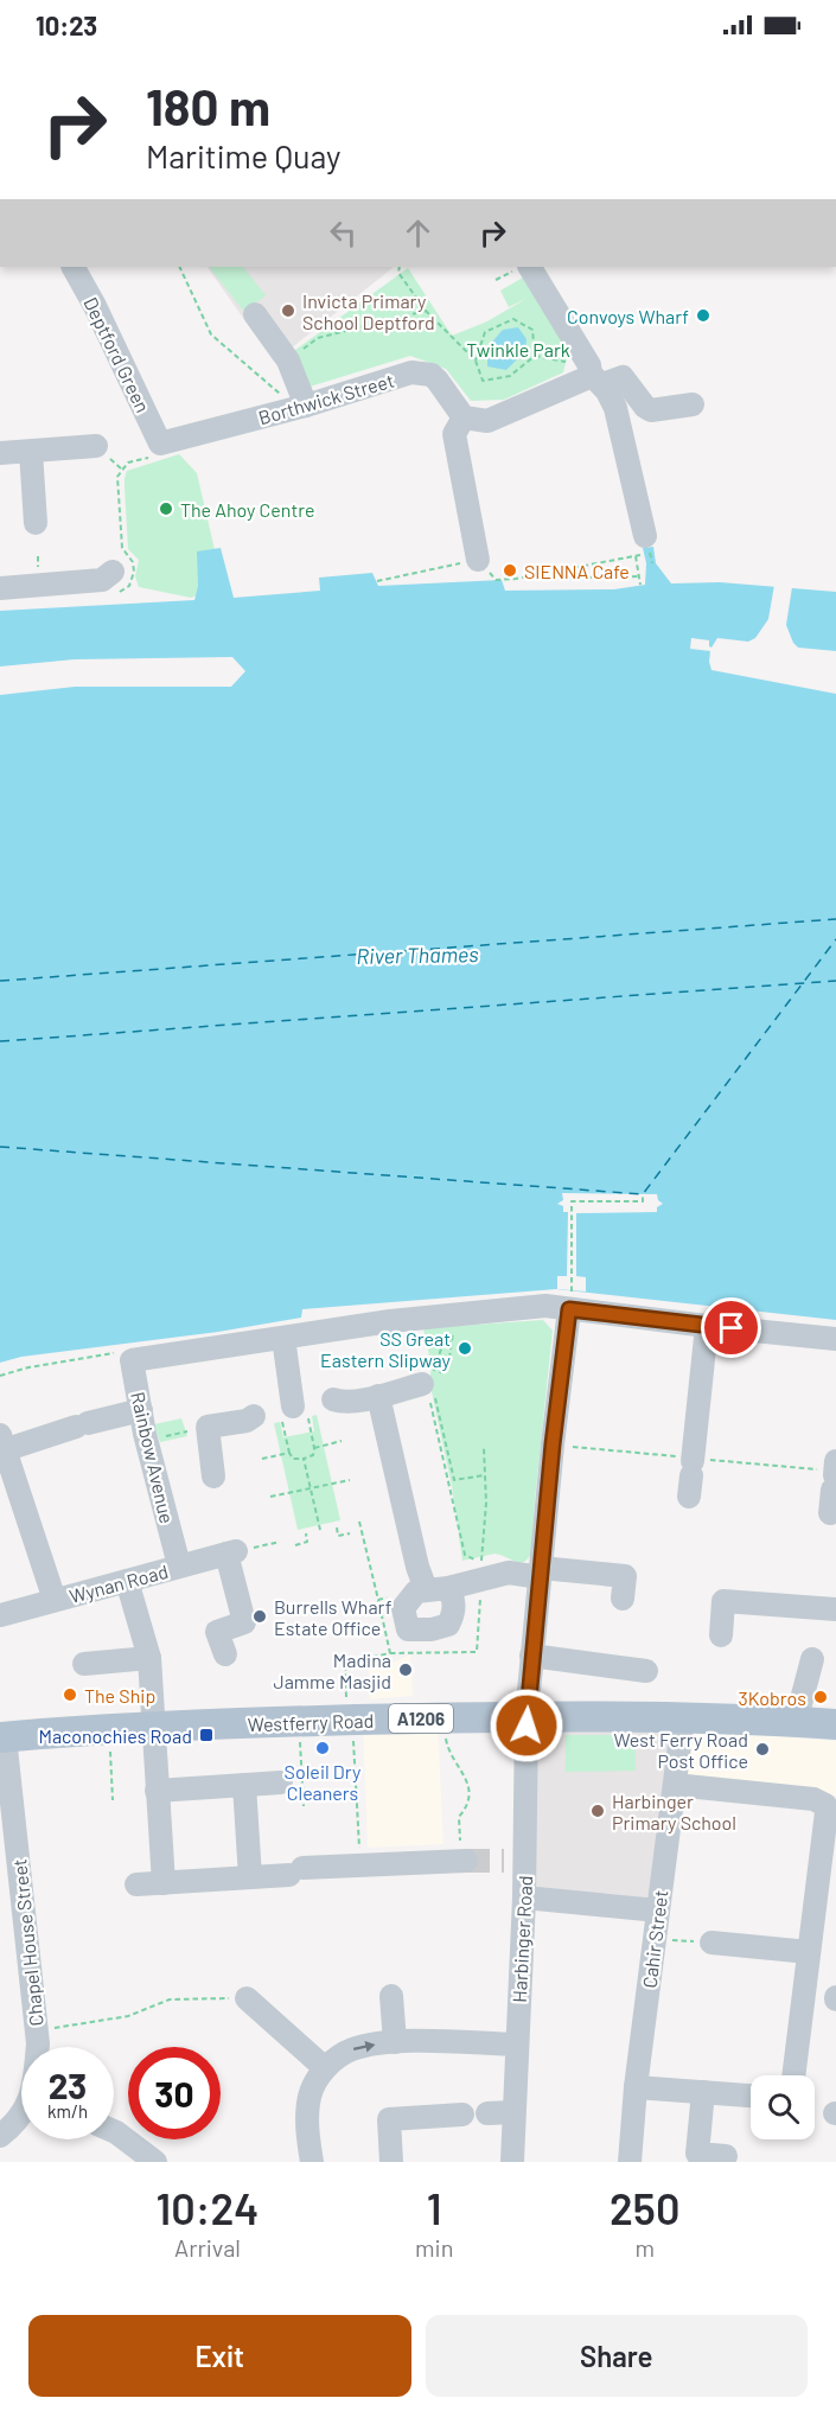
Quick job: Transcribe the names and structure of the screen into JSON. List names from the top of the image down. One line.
{"streets":{"main road":["A1206","Westferry Road"],"street":["Deptford Green","Borthwick Street","Rainbow Avenue","Wynan Road","Harbinger Road","Cahir Street","Chapel House Street"]},"crossings":[["Deptford Green","Borthwick Street"],["Rainbow Avenue","Wynan Road"],["Westferry Road","Harbinger Road"],["Westferry Road","Cahir Street"],["Westferry Road","Chapel House Street"]],"water":["River Thames"],"parks":["Twinkle Park"],"places":{"other":["Invicta Primary School Deptford","Convoys Wharf","The Ahoy Centre","SIENNA Cafe","SS Great Eastern Slipway","Burrells Wharf Estate Office","Madina Jamme Masjid","The Ship","3Kobros","Soleil Dry Cleaners","West Ferry Road Post Office","Harbinger Primary School"],"transit":["Maconochies Road"]},"page":{"status":"10:23","turn":["180 m","Maritime Quay"],"speed":"23 km/h","limit":"30","eta":["10:24","Arrival","1","min","250","m"],"buttons":["Exit","Share"]}}
